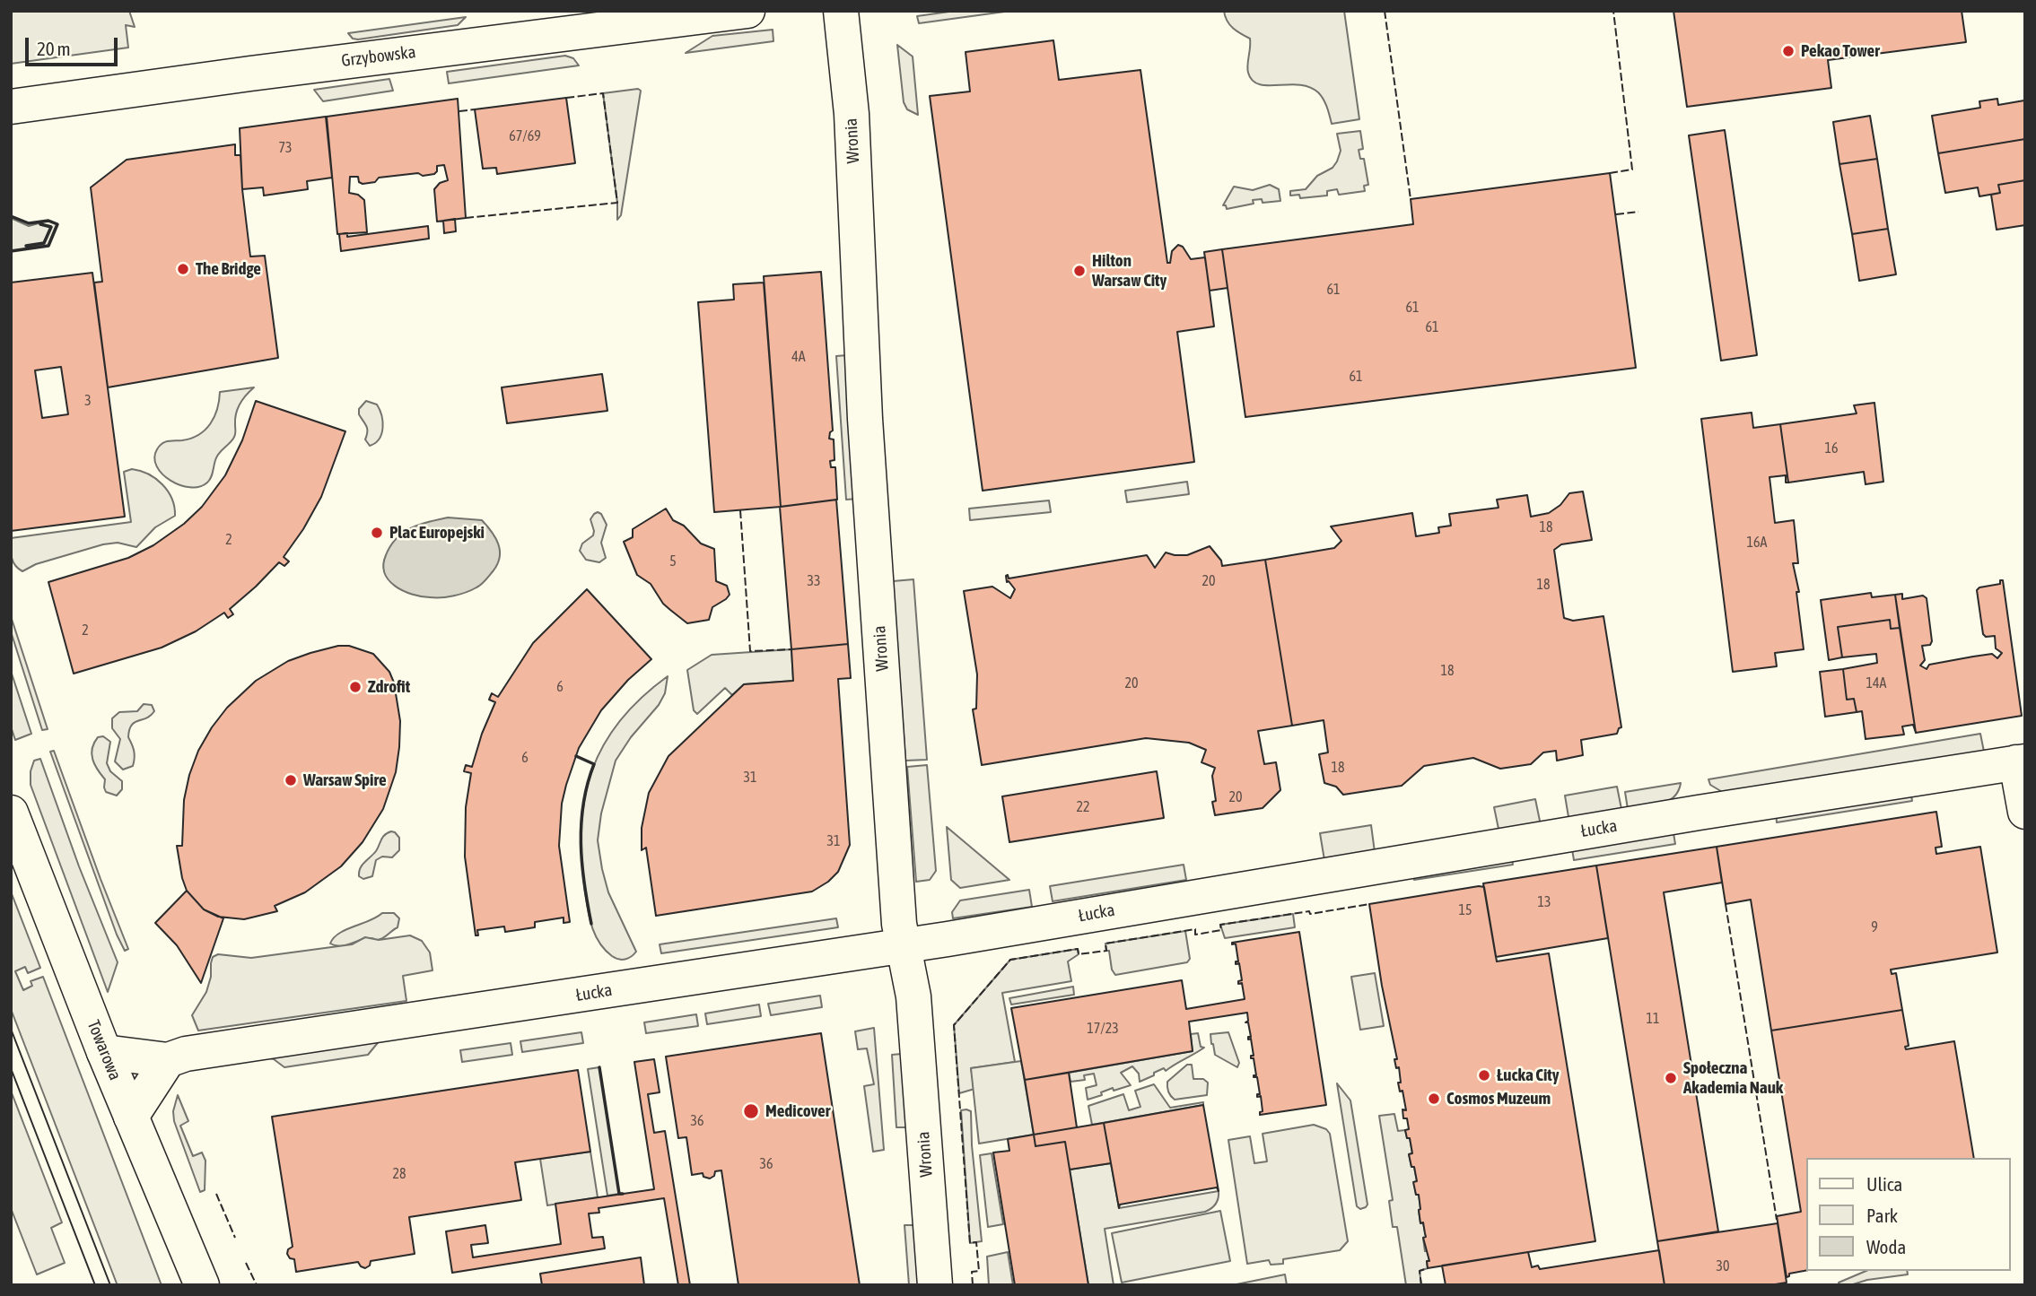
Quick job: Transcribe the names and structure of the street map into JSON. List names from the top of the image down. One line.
{"streets":{"street":["Grzybowska","Wronia","Łucka","Towarowa"]},"crossings":[["Wronia","Łucka"],["Łucka","Towarowa"]],"places":["Pekao Tower","The Bridge","Hilton Warsaw City","Plac Europejski","Zdrofit","Warsaw Spire","Łucka City","Społeczna Akademia Nauk","Cosmos Muzeum","Medicover"],"house_numbers":["67/69","73","61","61","61","4A","61","3","16","18","2","16A","5","33","20","18","2","18","20","14A","6","6","18","31","20","22","31","13","15","9","11","17/23","36","36","28","30"],"legend":["Ulica","Park","Woda"],"scale_bar":"20 m"}
